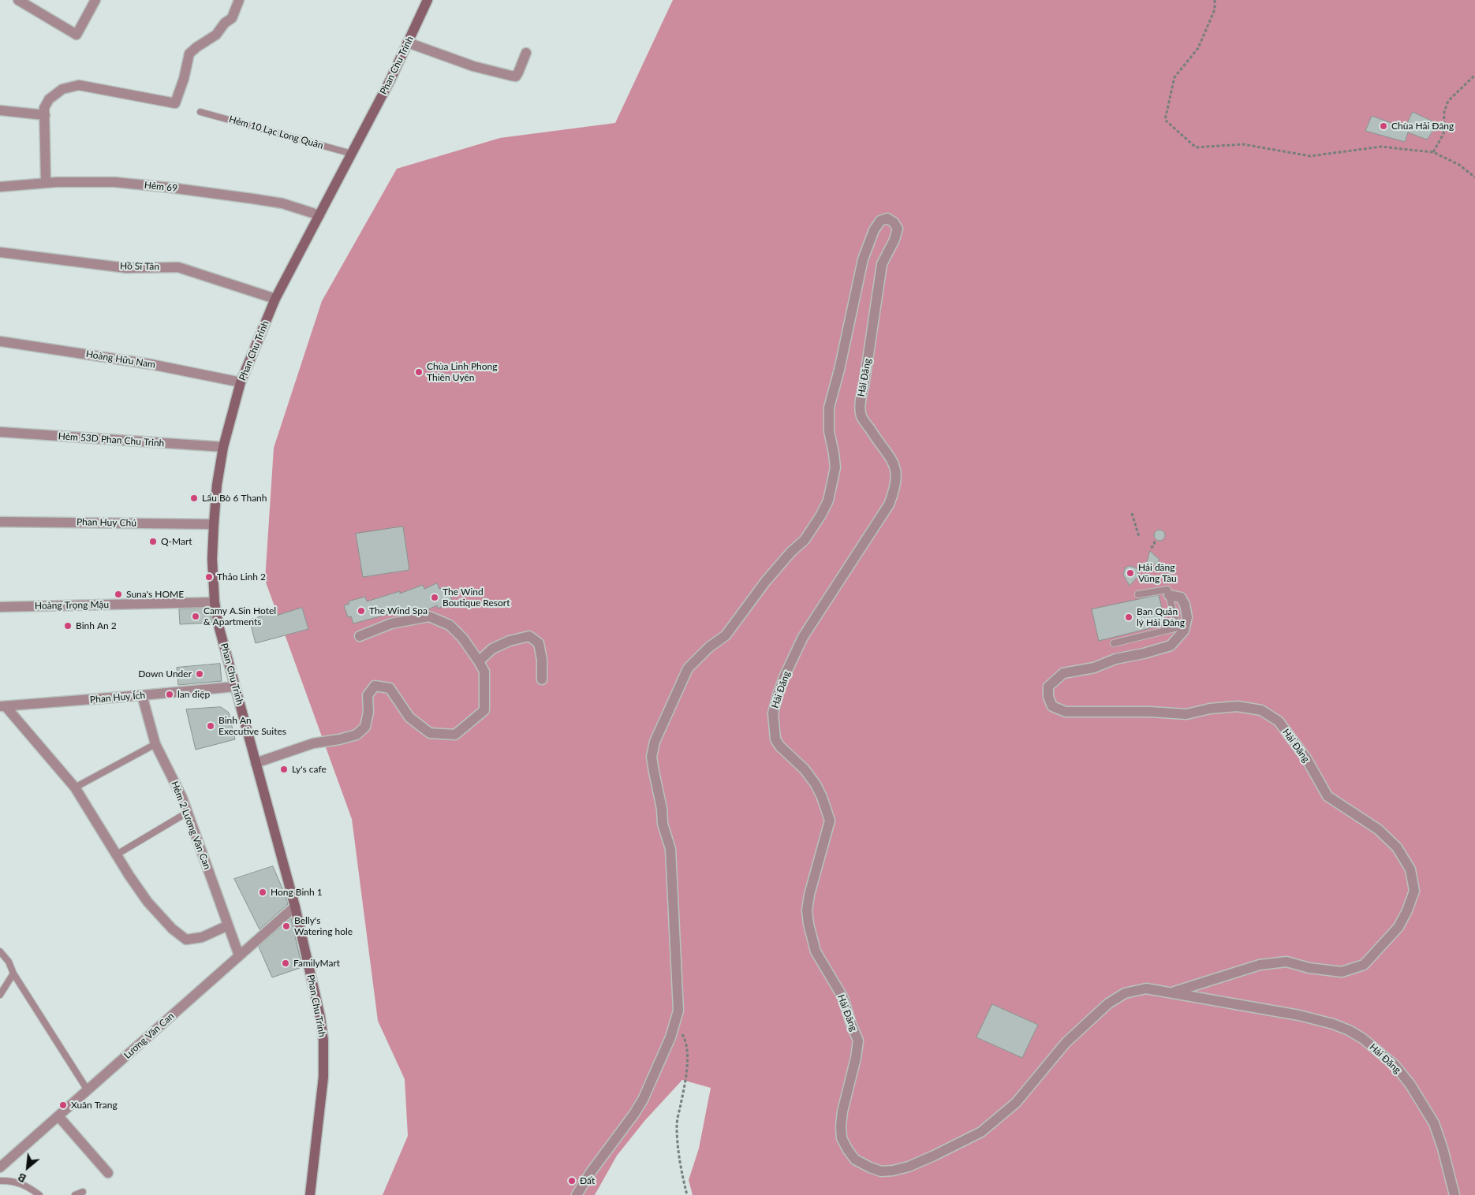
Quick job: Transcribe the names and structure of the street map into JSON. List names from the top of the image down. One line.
{"streets":{"main road":["Phan Chu Trinh"],"street":["Hẻm 69","Hồ Sĩ Tân","Hoàng Hữu Nam","Hải Đăng","Hẻm 53D Phan Chu Trinh","Phan Huy Chú","Hoàng Trọng Mậu","Phan Huy Ích","Hẻm 2 Lương Văn Can","Lương Văn Can"],"lane":["Hẻm 10 Lạc Long Quân"]},"crossings":[["Phan Chu Trinh","Hẻm 10 Lạc Long Quân"],["Phan Chu Trinh","Hẻm 69"],["Phan Chu Trinh","Hồ Sĩ Tân"],["Phan Chu Trinh","Hoàng Hữu Nam"],["Phan Chu Trinh","Hẻm 53D Phan Chu Trinh"],["Phan Chu Trinh","Phan Huy Chú"],["Phan Chu Trinh","Hoàng Trọng Mậu"],["Phan Chu Trinh","Phan Huy Ích"],["Phan Chu Trinh","Lương Văn Can"],["Phan Huy Ích","Hẻm 2 Lương Văn Can"],["Hẻm 2 Lương Văn Can","Lương Văn Can"]],"places":["Chùa Hải Đăng","Chùa Linh Phong Thiên Uyên","Lẩu Bò 6 Thanh","Q-Mart","Hải đăng Vũng Tàu","Thảo Linh 2","Suna's HOME","The Wind Boutique Resort","The Wind Spa","Camy A.Sin Hotel & Apartments","Ban Quản lý Hải Đăng","Binh An 2","Down Under","lan điệp","Binh An Executive Suites","Ly's cafe","Hong Binh 1","Belly's Watering hole","FamilyMart","Xuân Trang","Đất"],"north":"bottom left"}
